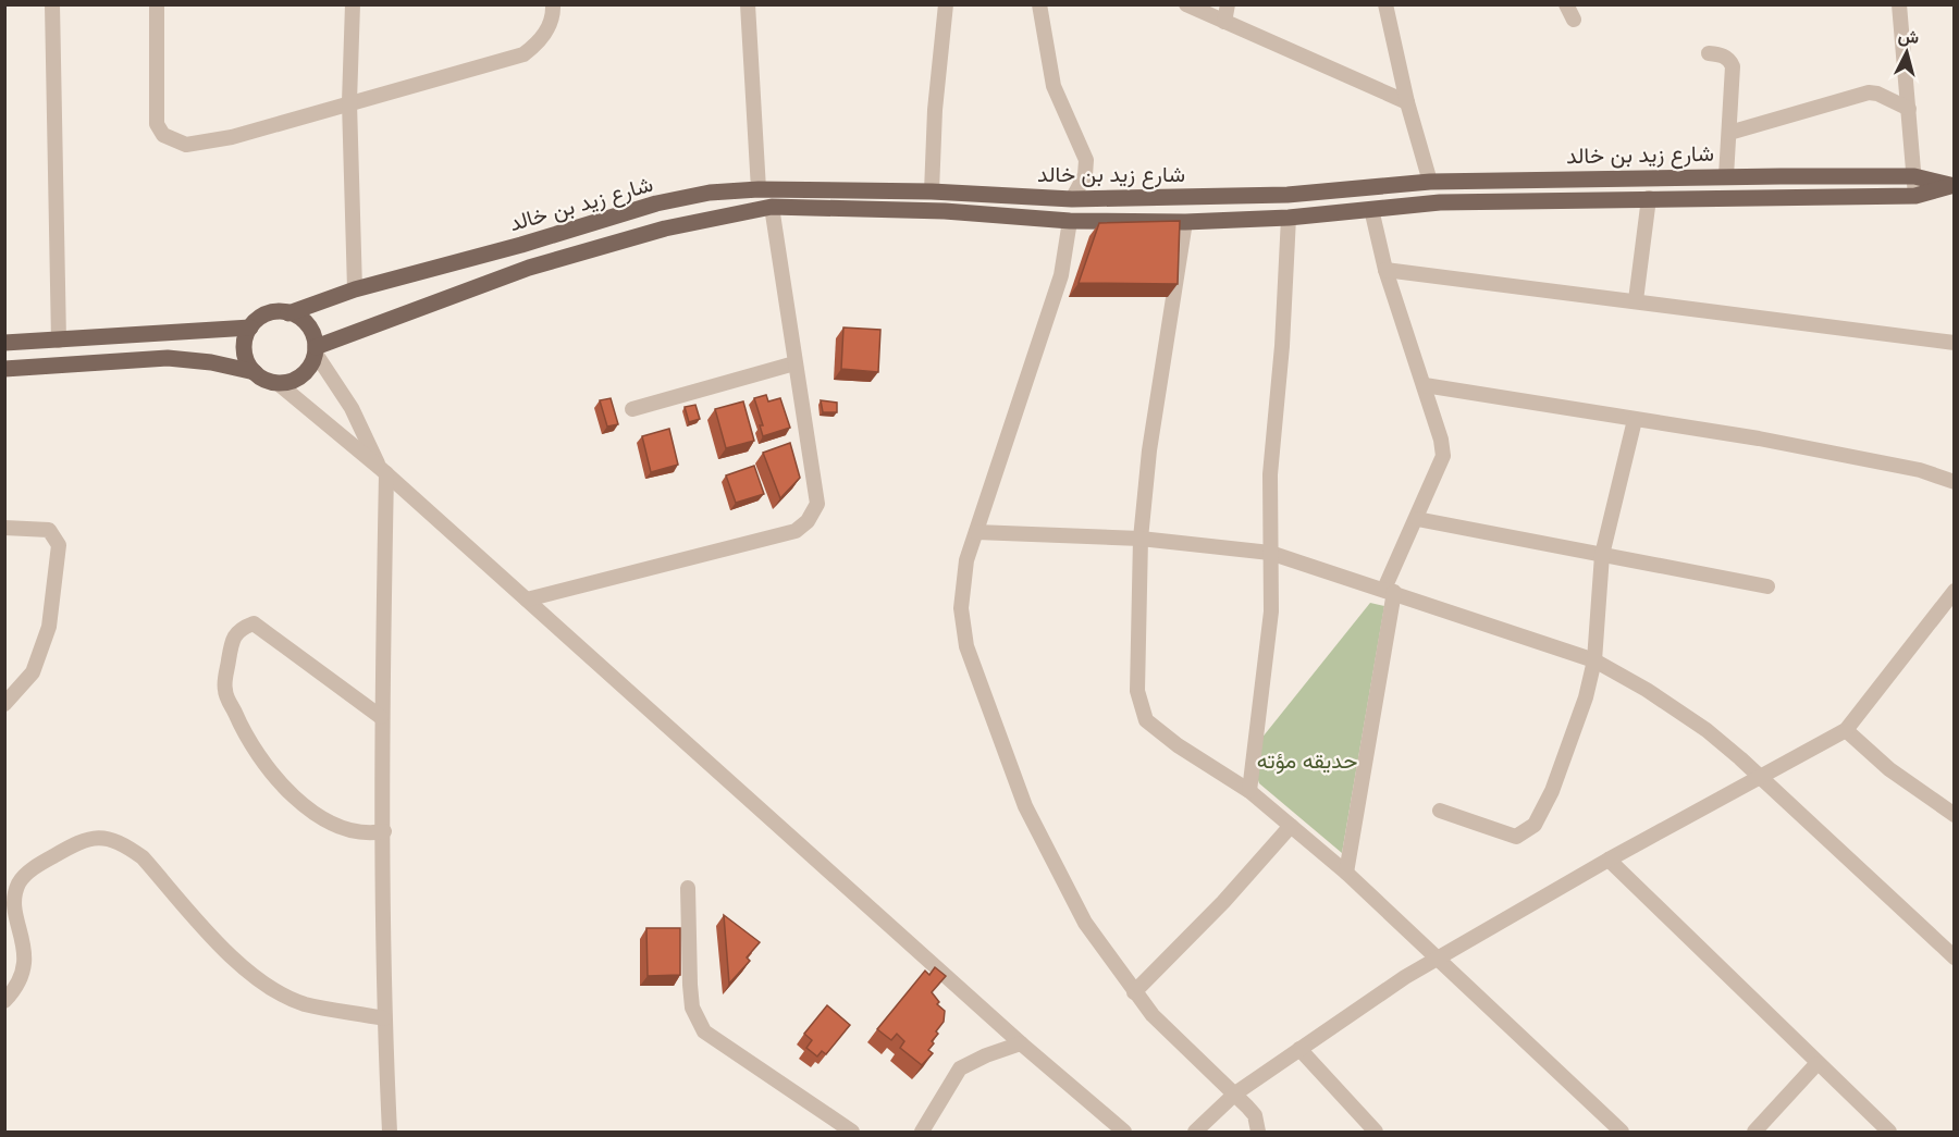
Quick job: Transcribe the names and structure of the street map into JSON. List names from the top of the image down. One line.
{"streets":{"main road":["شارع زيد بن خالد"]},"parks":["حديقه مؤته"],"north":"top"}
